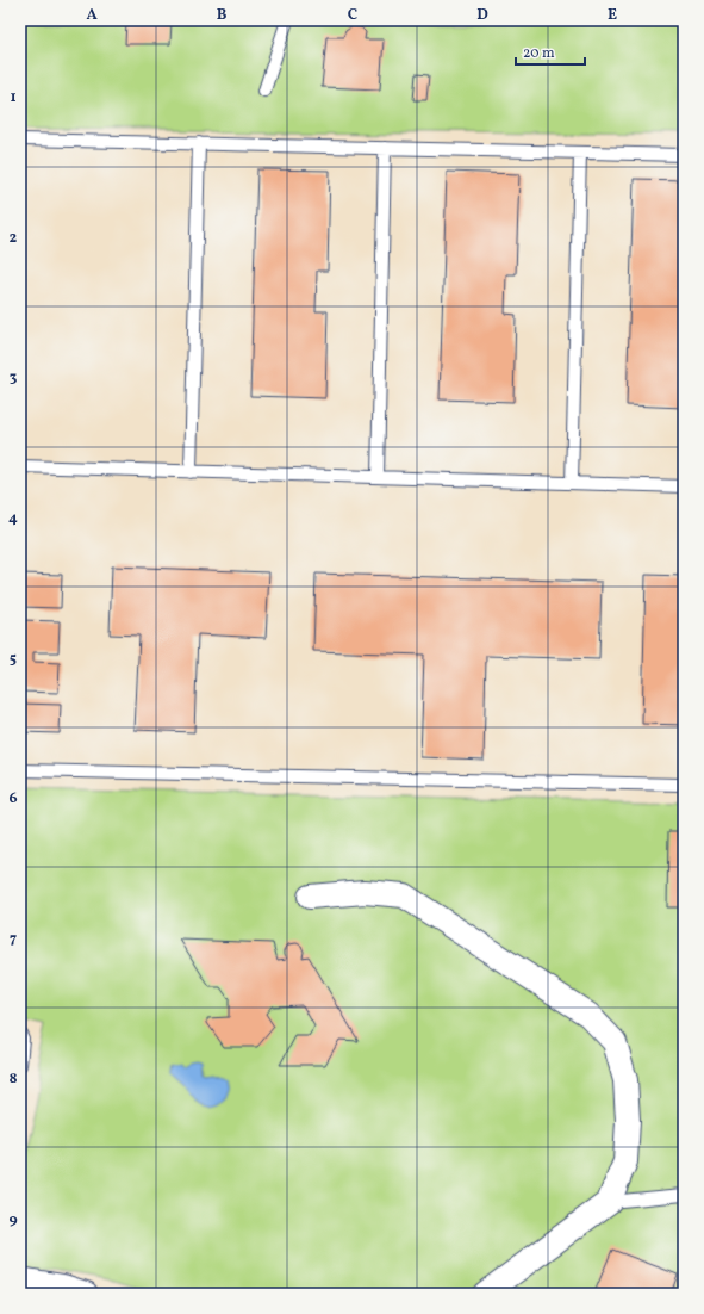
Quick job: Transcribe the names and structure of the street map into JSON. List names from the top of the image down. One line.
{"scale_bar":"20 m","grid":{"columns":["A","B","C","D","E"],"rows":["1","2","3","4","5","6","7","8","9"]}}
